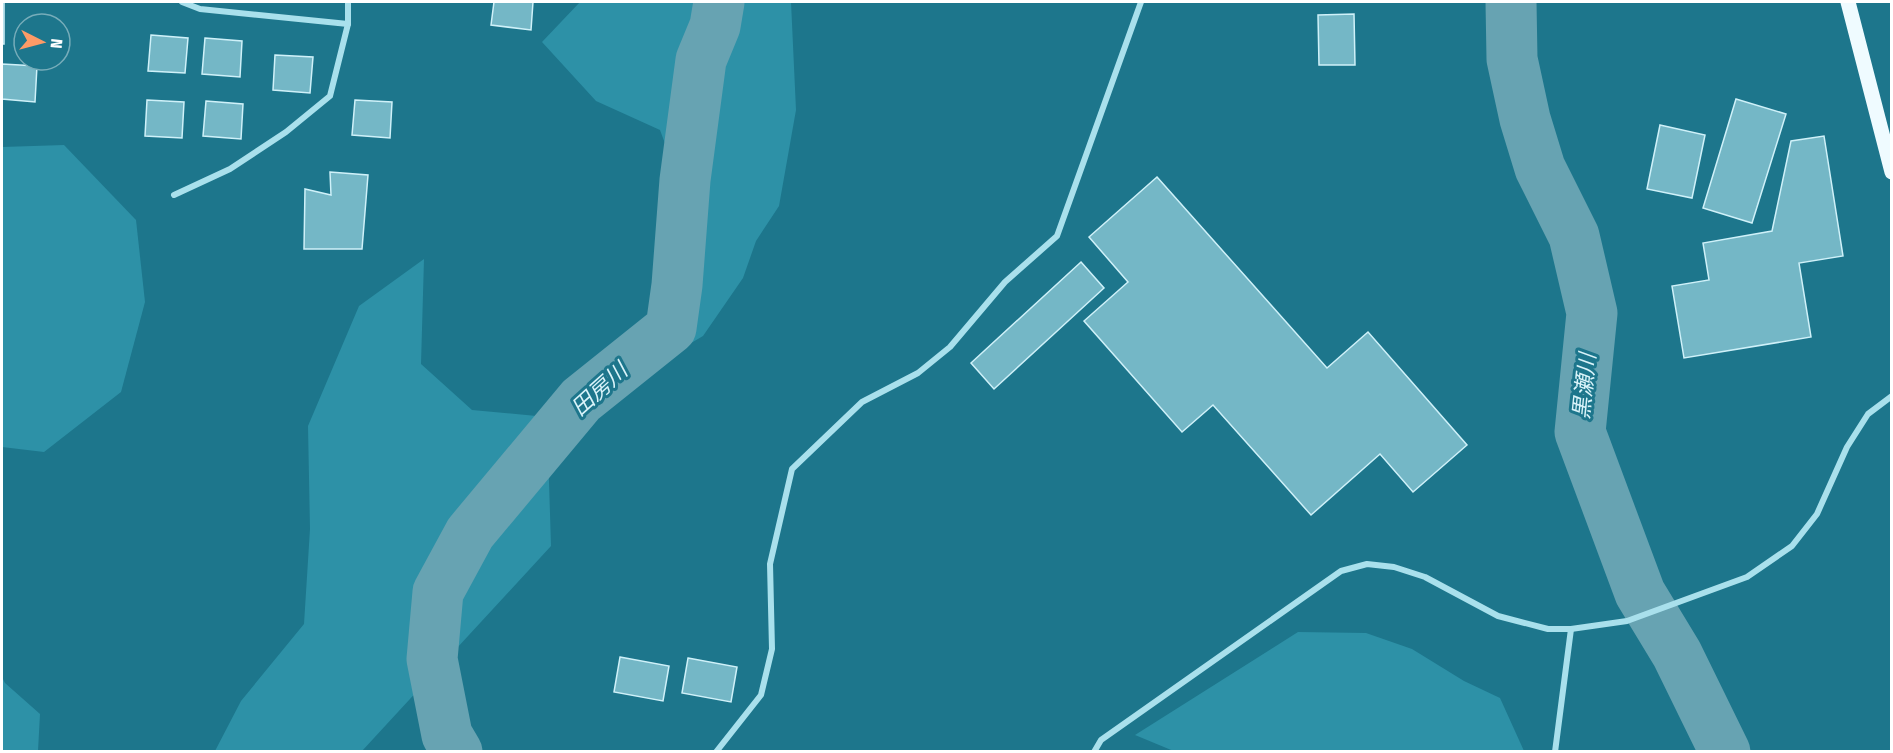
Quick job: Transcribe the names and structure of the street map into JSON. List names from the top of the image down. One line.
{"water":["黒瀬川","田房川"],"north":"right"}
